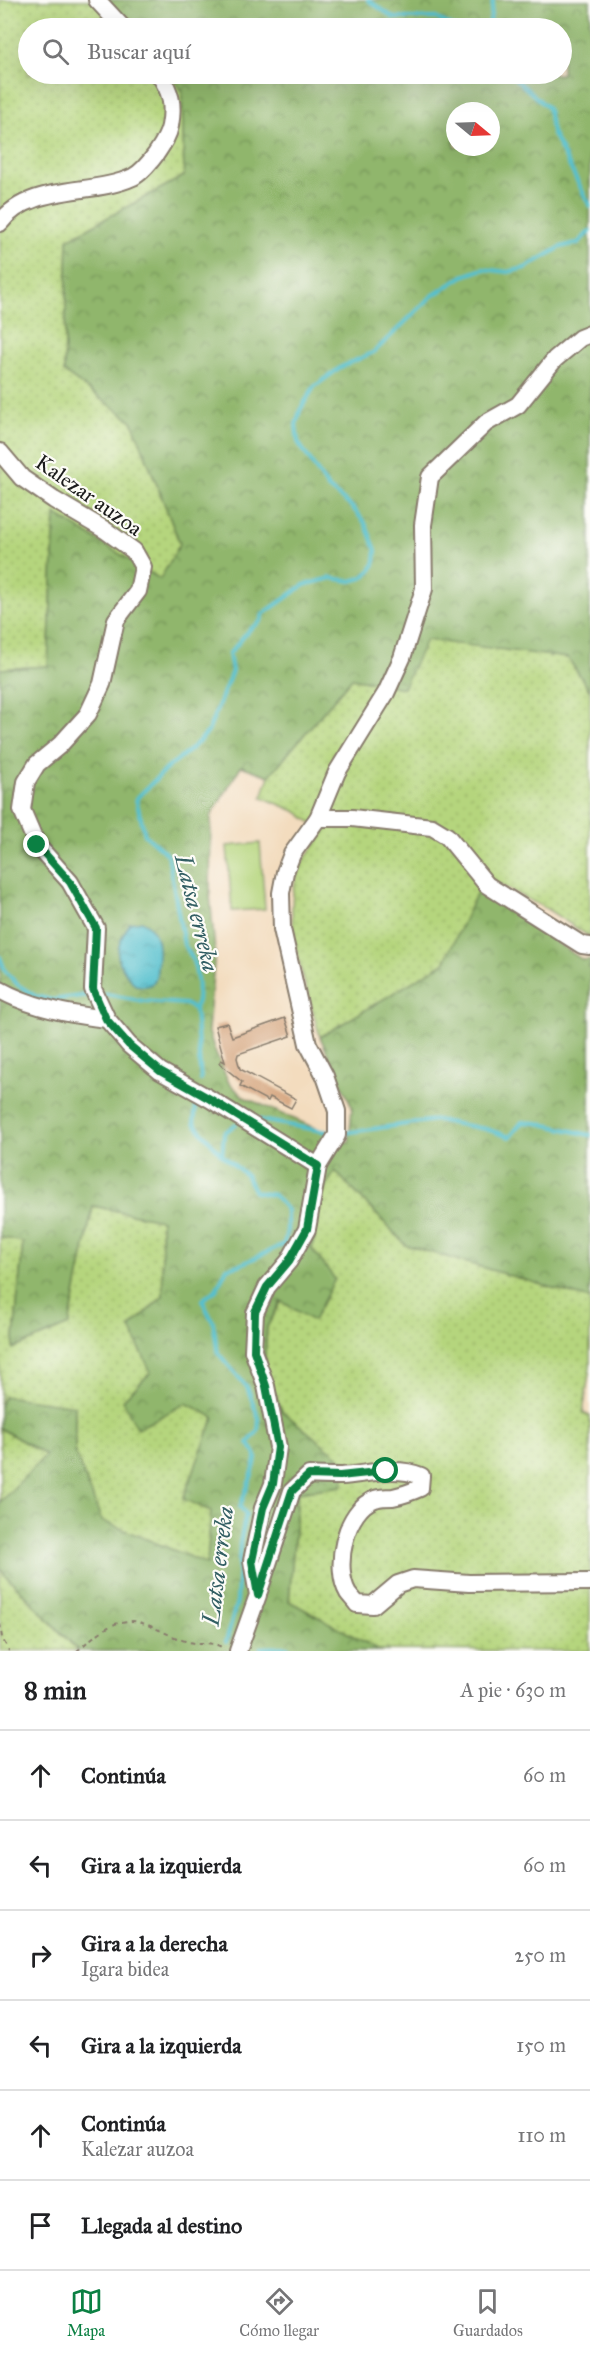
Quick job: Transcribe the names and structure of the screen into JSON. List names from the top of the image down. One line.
{"streets":{"street":["Kalezar auzoa"]},"water":["Latsa erreka"],"north":"right","page":{"search":"Buscar aquí","heading":["8 min","A pie · 630 m"],"list":[["Continúa","60 m"],["Gira a la izquierda","60 m"],["Gira a la derecha","Igara bidea","250 m"],["Gira a la izquierda","150 m"],["Continúa","Kalezar auzoa","110 m"],"Llegada al destino"],"nav":["Mapa","Cómo llegar","Guardados"]}}
